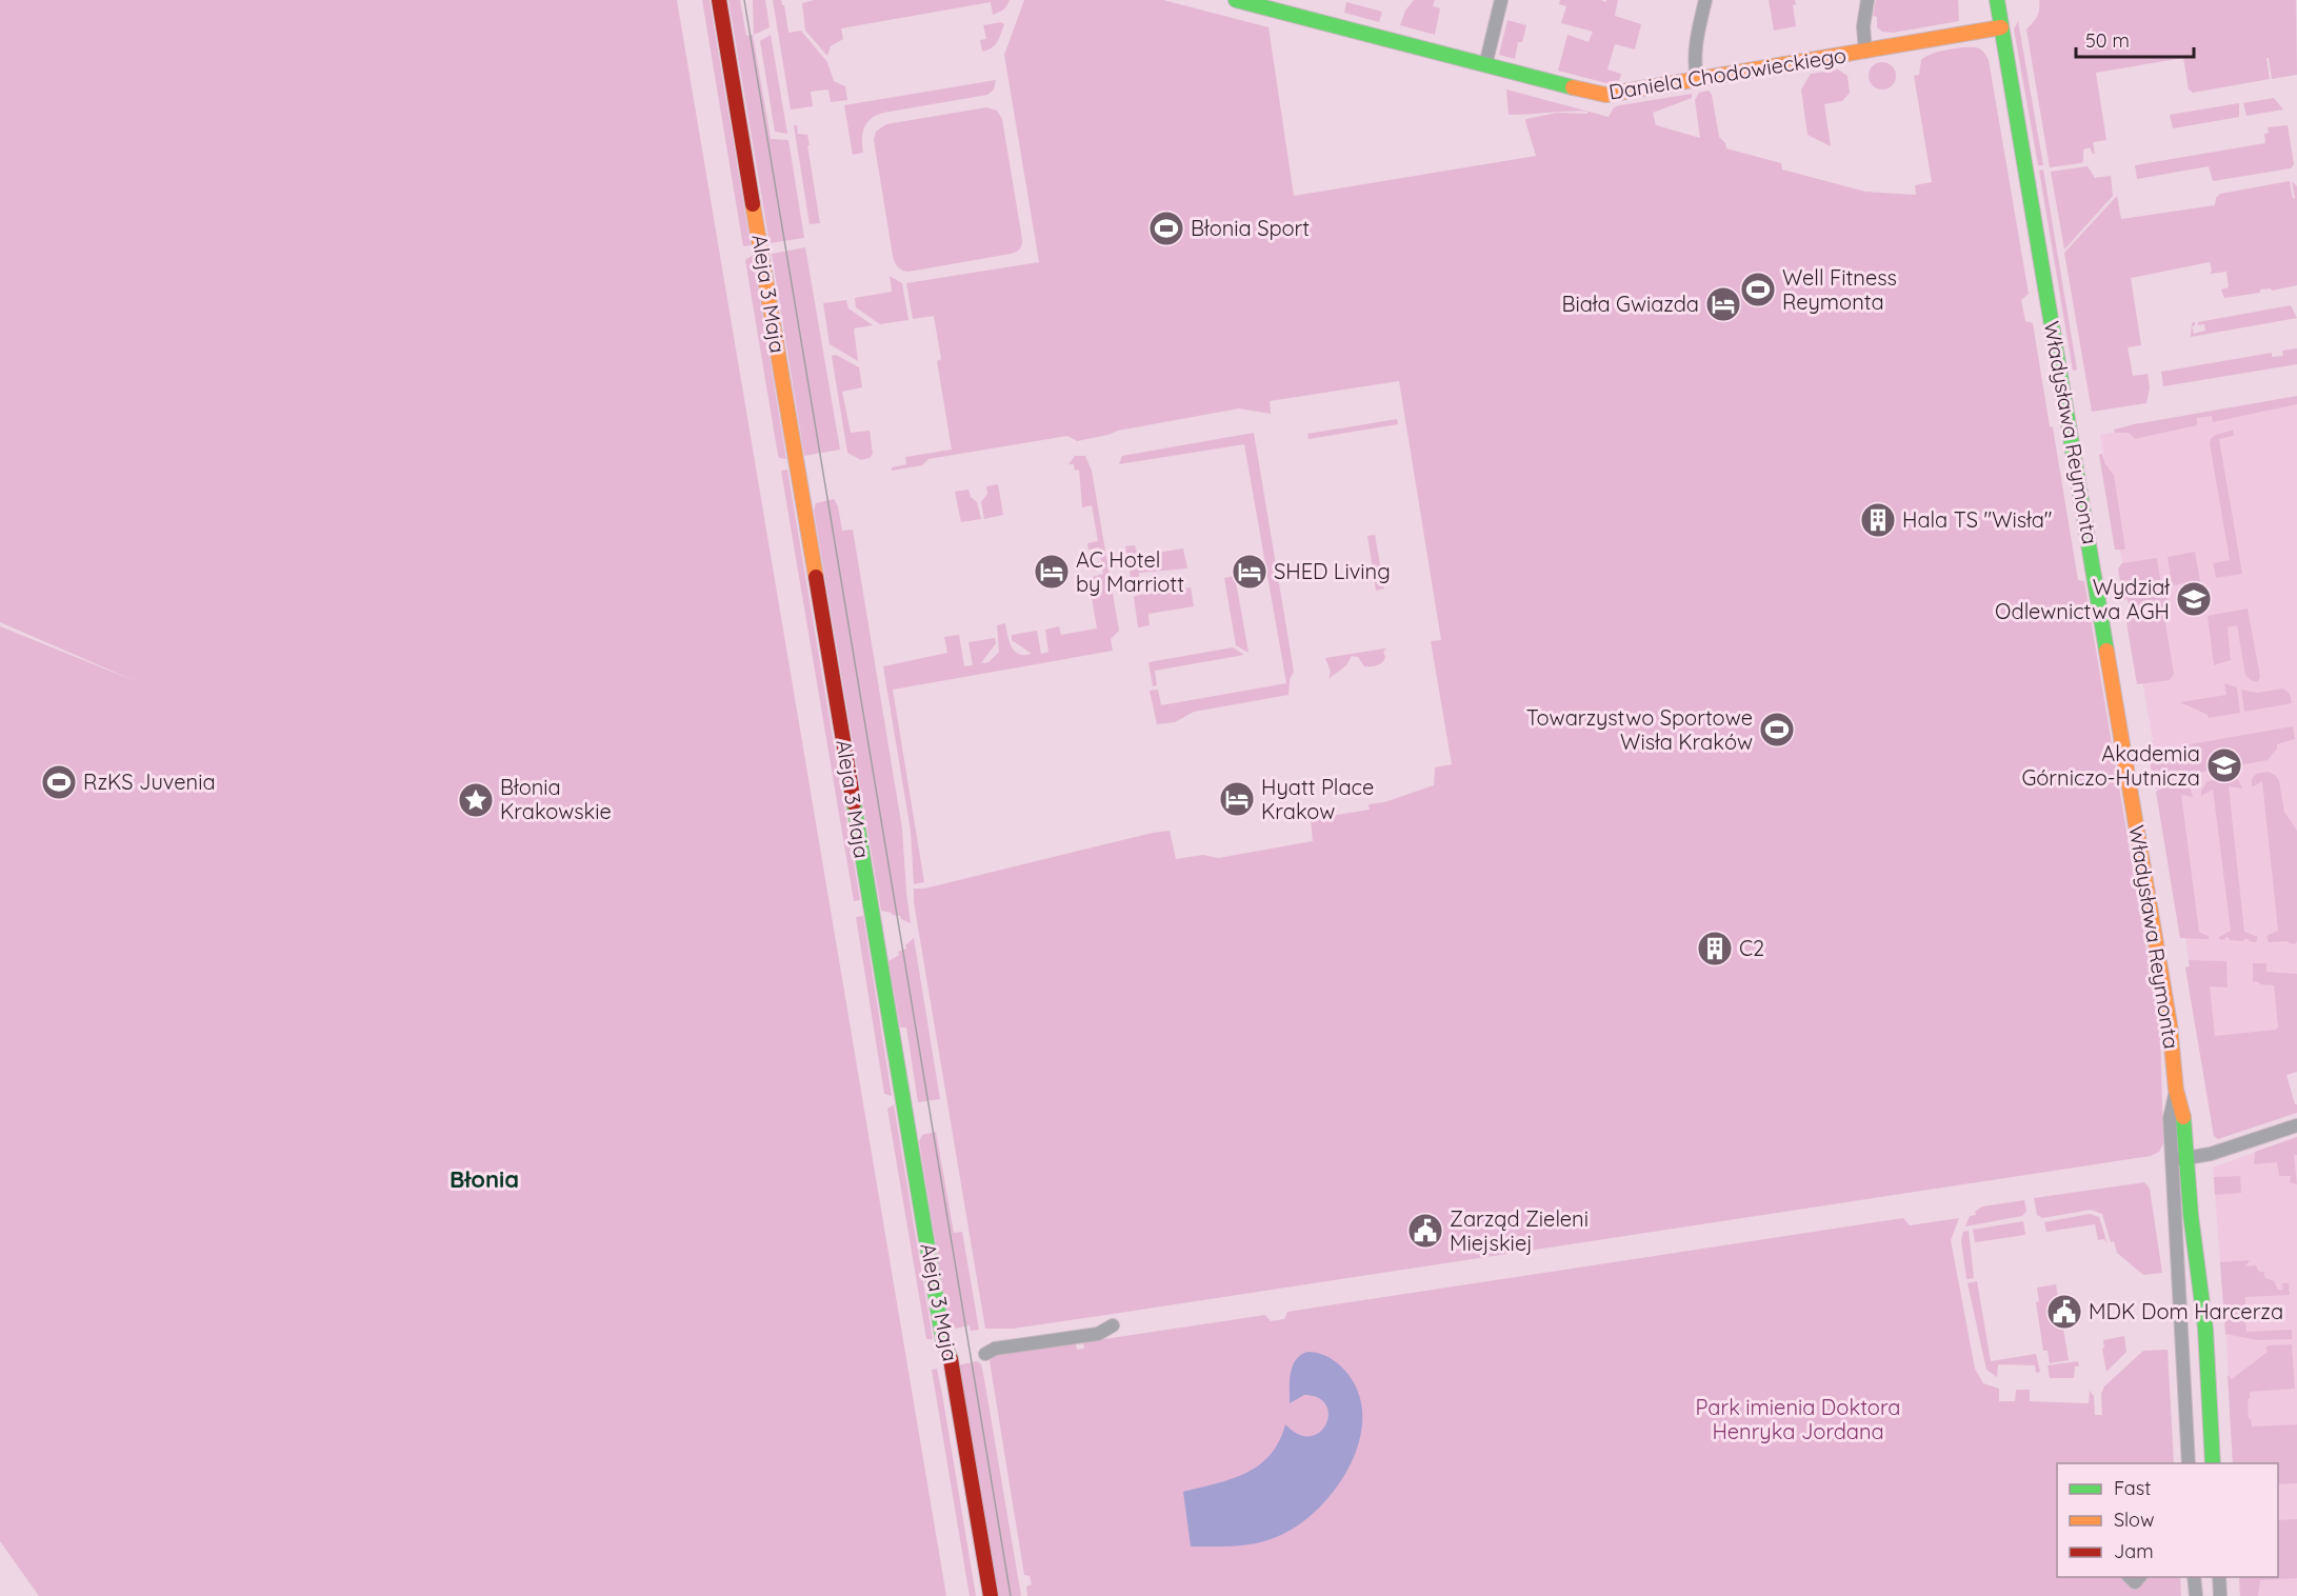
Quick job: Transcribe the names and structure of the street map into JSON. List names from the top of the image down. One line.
{"streets":{"street":["Daniela Chodowieckiego","Aleja 3 Maja","Władysława Reymonta"]},"crossings":[["Daniela Chodowieckiego","Władysława Reymonta"]],"districts":["Błonia"],"parks":["Park imienia Doktora Henryka Jordana"],"places":{"sports":["Błonia Sport","Well Fitness Reymonta","Towarzystwo Sportowe Wisła Kraków","RzKS Juvenia"],"hotel":["Biała Gwiazda","AC Hotel by Marriott","SHED Living","Hyatt Place Krakow"],"building":["Hala TS \"Wisła\"","C2"],"school or university":["Wydział Odlewnictwa AGH","Akademia Górniczo-Hutnicza"],"place":["Błonia Krakowskie"],"public building":["Zarząd Zieleni Miejskiej","MDK Dom Harcerza"]},"legend":["Fast","Slow","Jam"],"scale_bar":"50 m"}
